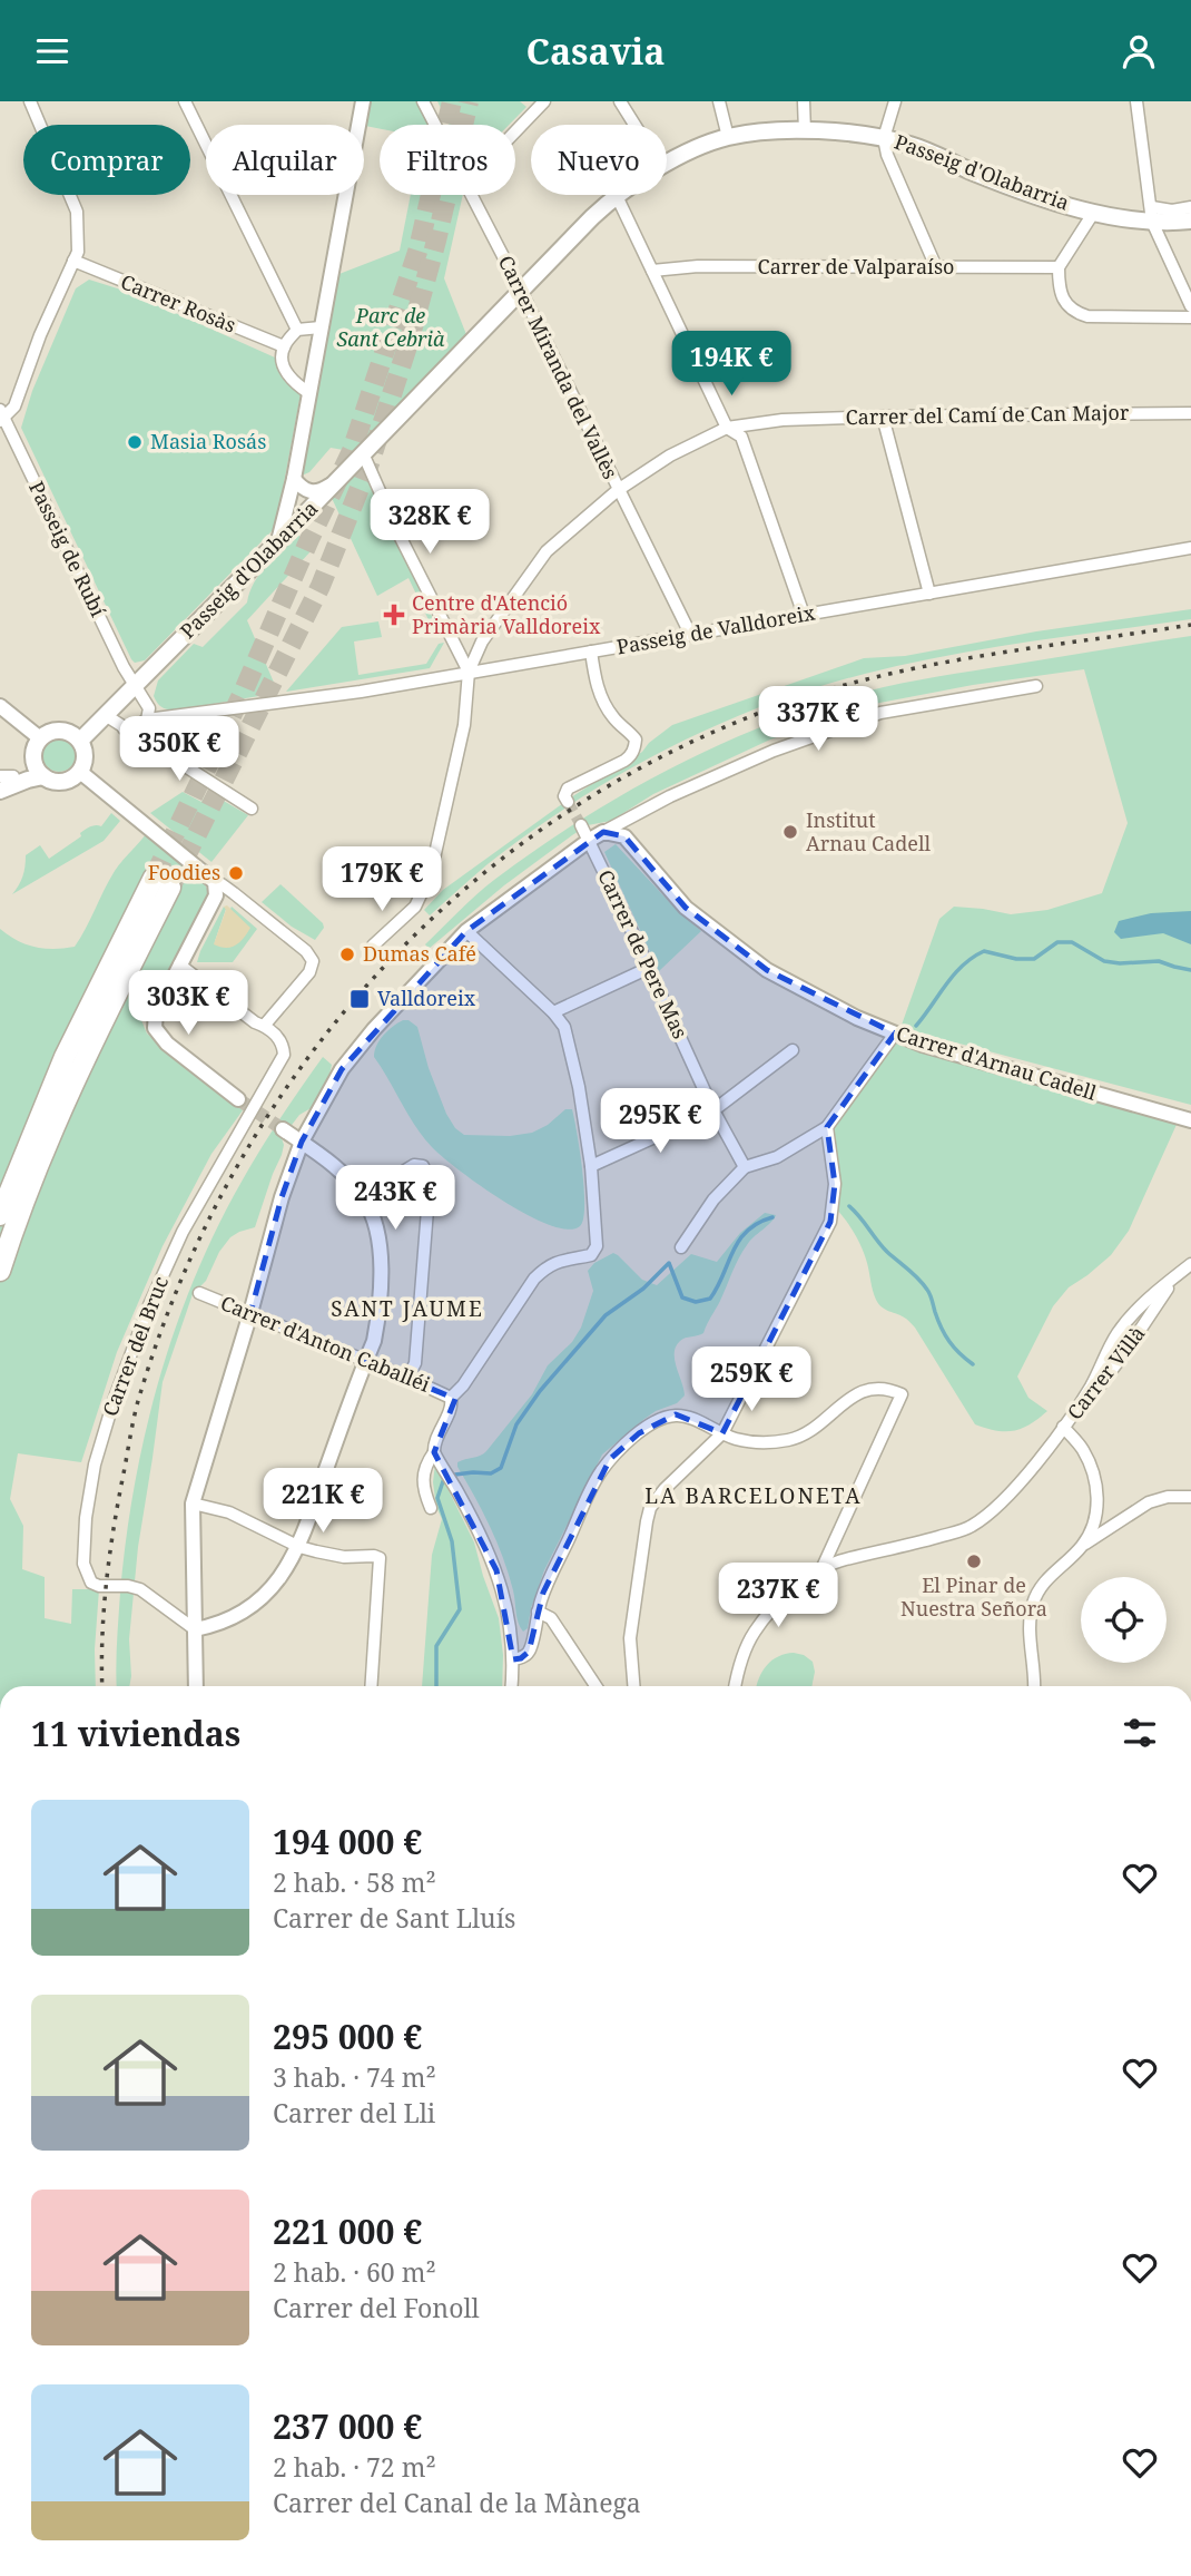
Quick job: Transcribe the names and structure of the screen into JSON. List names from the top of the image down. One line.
{"streets":{"main road":["Passeig d'Olabarria"],"street":["Carrer de Valparaíso","Carrer Rosàs","Carrer Miranda del Vallès","Carrer del Camí de Can Major","Passeig de Rubí","Passeig de Valldoreix","Carrer de Pere Mas","Carrer d'Arnau Cadell","Carrer d'Anton Caballéi","Carrer del Bruc","Carrer Villà"]},"crossings":[["Passeig d'Olabarria","Carrer Miranda del Vallès"],["Passeig d'Olabarria","Passeig de Rubí"],["Carrer Miranda del Vallès","Carrer del Camí de Can Major"],["Carrer Miranda del Vallès","Passeig de Valldoreix"],["Carrer del Camí de Can Major","Passeig de Valldoreix"],["Passeig de Rubí","Passeig de Valldoreix"]],"districts":["SANT JAUME","LA BARCELONETA"],"parks":["Parc de Sant Cebrià"],"places":{"other":["Masia Rosás","Institut Arnau Cadell","Foodies","Dumas Café","El Pinar de Nuestra Señora"],"health":["Centre d'Atenció Primària Valldoreix"],"transit":["Valldoreix"]},"page":{"header":"Casavia","chip":["Comprar","Alquilar","Filtros","Nuevo"],"price":["194K €","328K €","337K €","350K €","179K €","303K €","295K €","243K €","259K €","221K €","237K €"],"heading":"11 viviendas","list":[{"name":"194 000 €","note":"2 hab. · 58 m² · Carrer de Sant Lluís"},{"name":"295 000 €","note":"3 hab. · 74 m² · Carrer del Lli"},{"name":"221 000 €","note":"2 hab. · 60 m² · Carrer del Fonoll"},{"name":"237 000 €","note":"2 hab. · 72 m² · Carrer del Canal de la Mànega"}]}}
